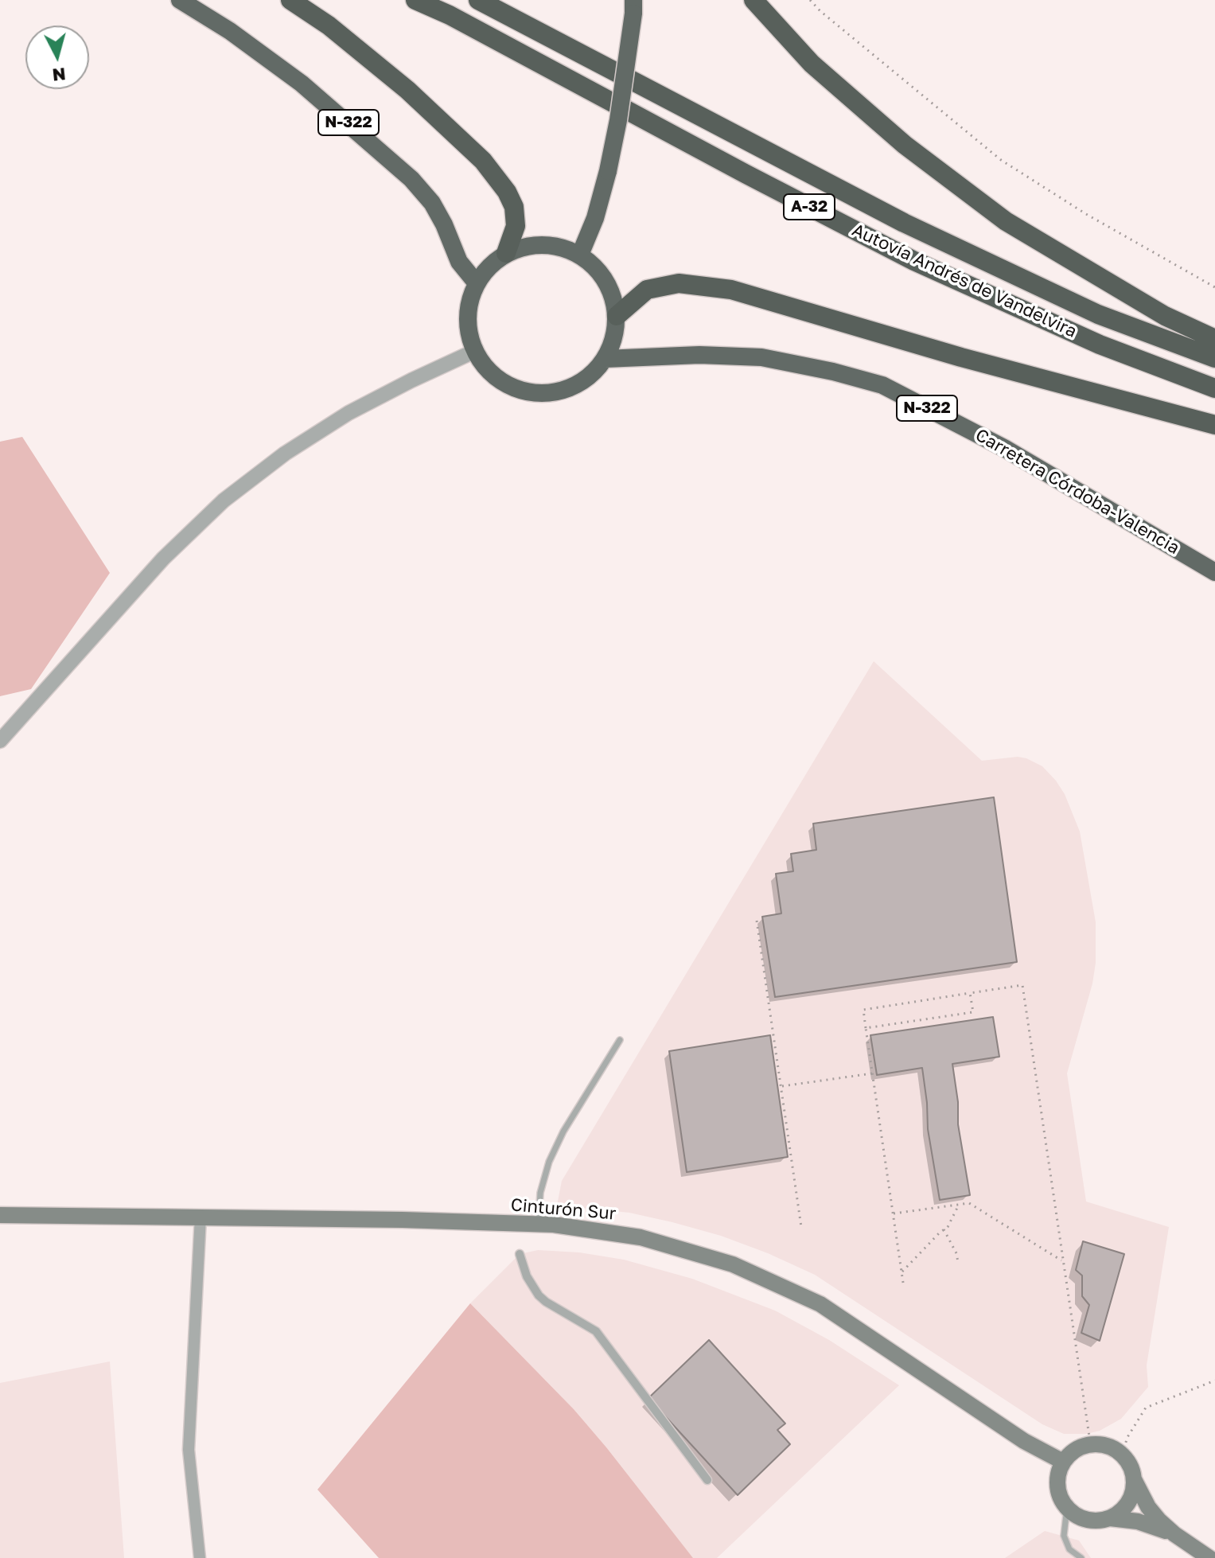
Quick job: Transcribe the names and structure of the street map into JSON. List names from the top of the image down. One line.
{"streets":{"highway":["N-322","A-32","Autovía Andrés de Vandelvira","Carretera Córdoba-Valencia"],"main road":["Cinturón Sur"]},"crossings":[["N-322","Carretera Córdoba-Valencia"]],"north":"bottom"}
